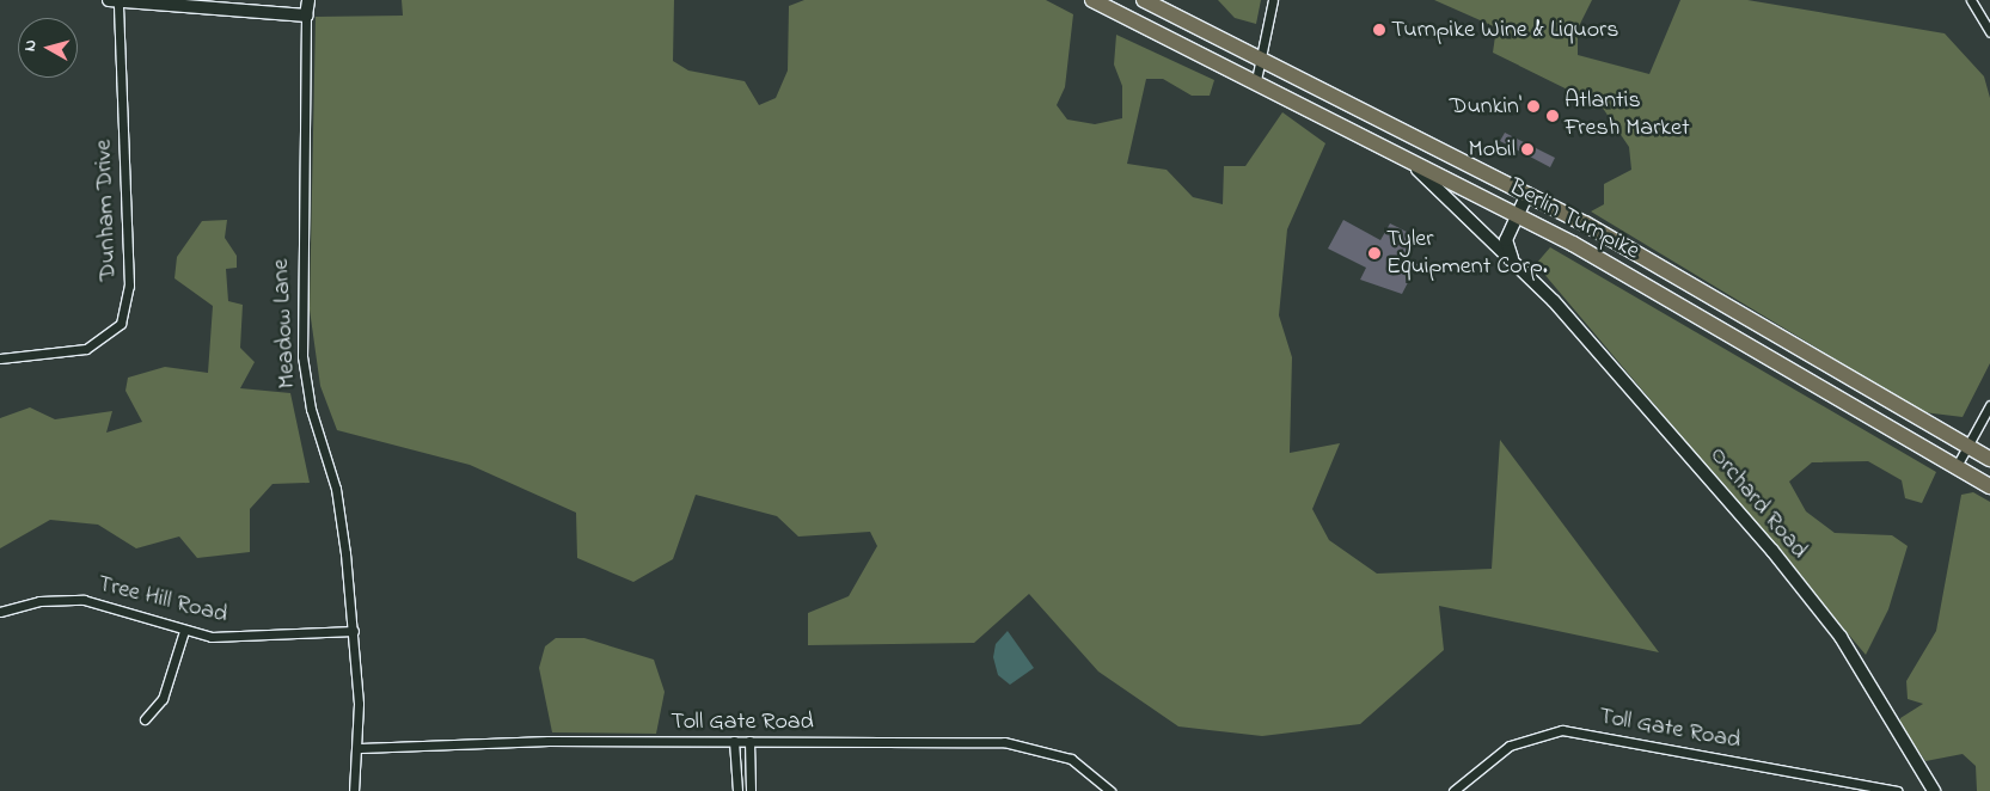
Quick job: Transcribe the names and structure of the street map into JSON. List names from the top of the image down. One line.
{"streets":{"highway":["Berlin Turnpike"],"street":["Dunham Drive","Meadow Lane","Orchard Road","Tree Hill Road","Toll Gate Road"]},"crossings":[["Berlin Turnpike","Orchard Road"],["Meadow Lane","Tree Hill Road"],["Meadow Lane","Toll Gate Road"]],"places":["Turnpike Wine & Liquors","Dunkin'","Atlantis Fresh Market","Mobil","Tyler Equipment Corp."],"north":"left"}
